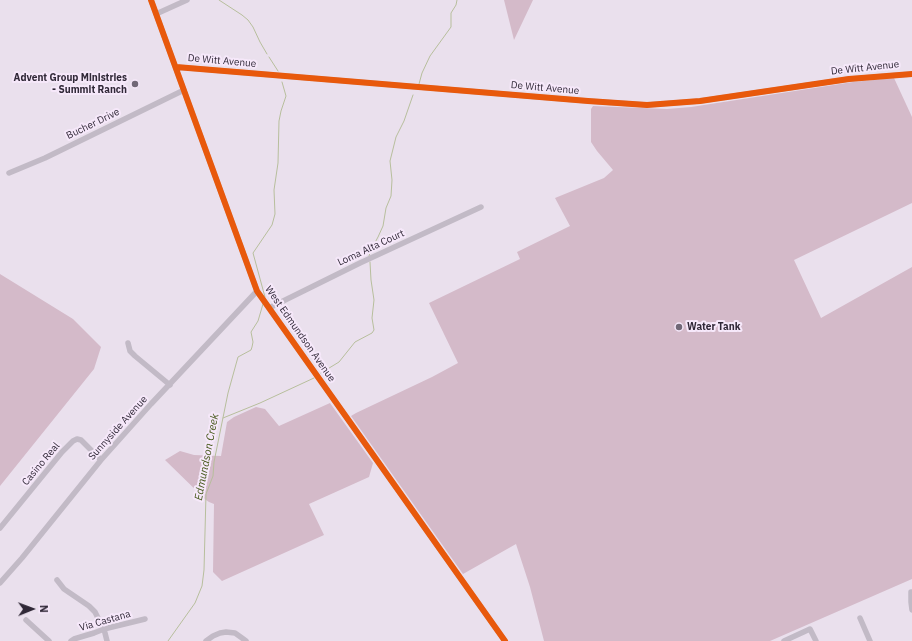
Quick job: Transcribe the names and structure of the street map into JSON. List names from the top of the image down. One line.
{"streets":{"street":["De Witt Avenue","Bucher Drive","Loma Alta Court","West Edmundson Avenue","Sunnyside Avenue","Casino Real","Via Castana"]},"crossings":[["De Witt Avenue","West Edmundson Avenue"],["Bucher Drive","West Edmundson Avenue"],["Loma Alta Court","West Edmundson Avenue"],["West Edmundson Avenue","Sunnyside Avenue"],["Sunnyside Avenue","Casino Real"]],"water":["Edmundson Creek"],"places":["Advent Group Ministries - Summit Ranch","Water Tank"],"north":"right"}
